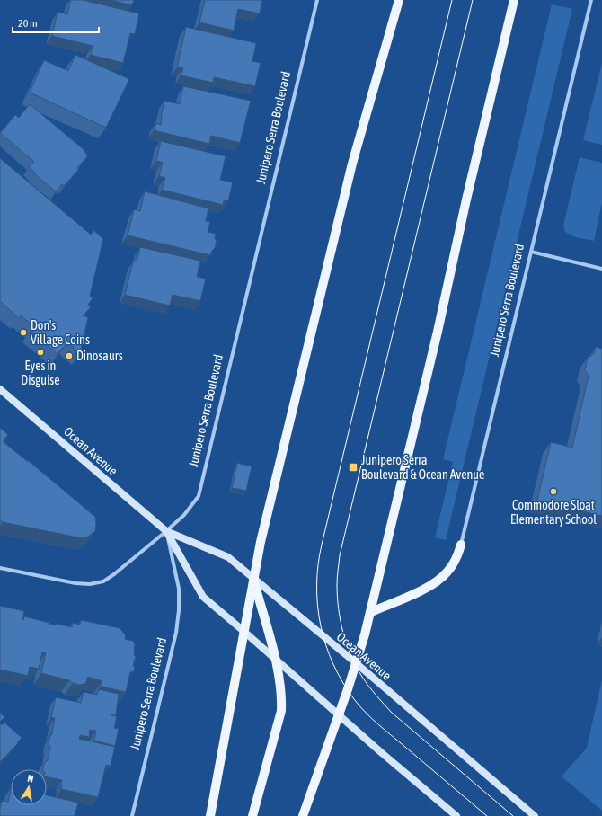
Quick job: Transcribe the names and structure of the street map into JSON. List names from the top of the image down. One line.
{"streets":{"main road":["Ocean Avenue"],"street":["Junipero Serra Boulevard"]},"crossings":[["Junipero Serra Boulevard","Ocean Avenue"]],"places":{"other":["Don's Village Coins","Eyes in Disguise","Dinosaurs","Commodore Sloat Elementary School"],"transit":["Junipero Serra Boulevard & Ocean Avenue"]},"scale_bar":"20 m","north":"top"}
